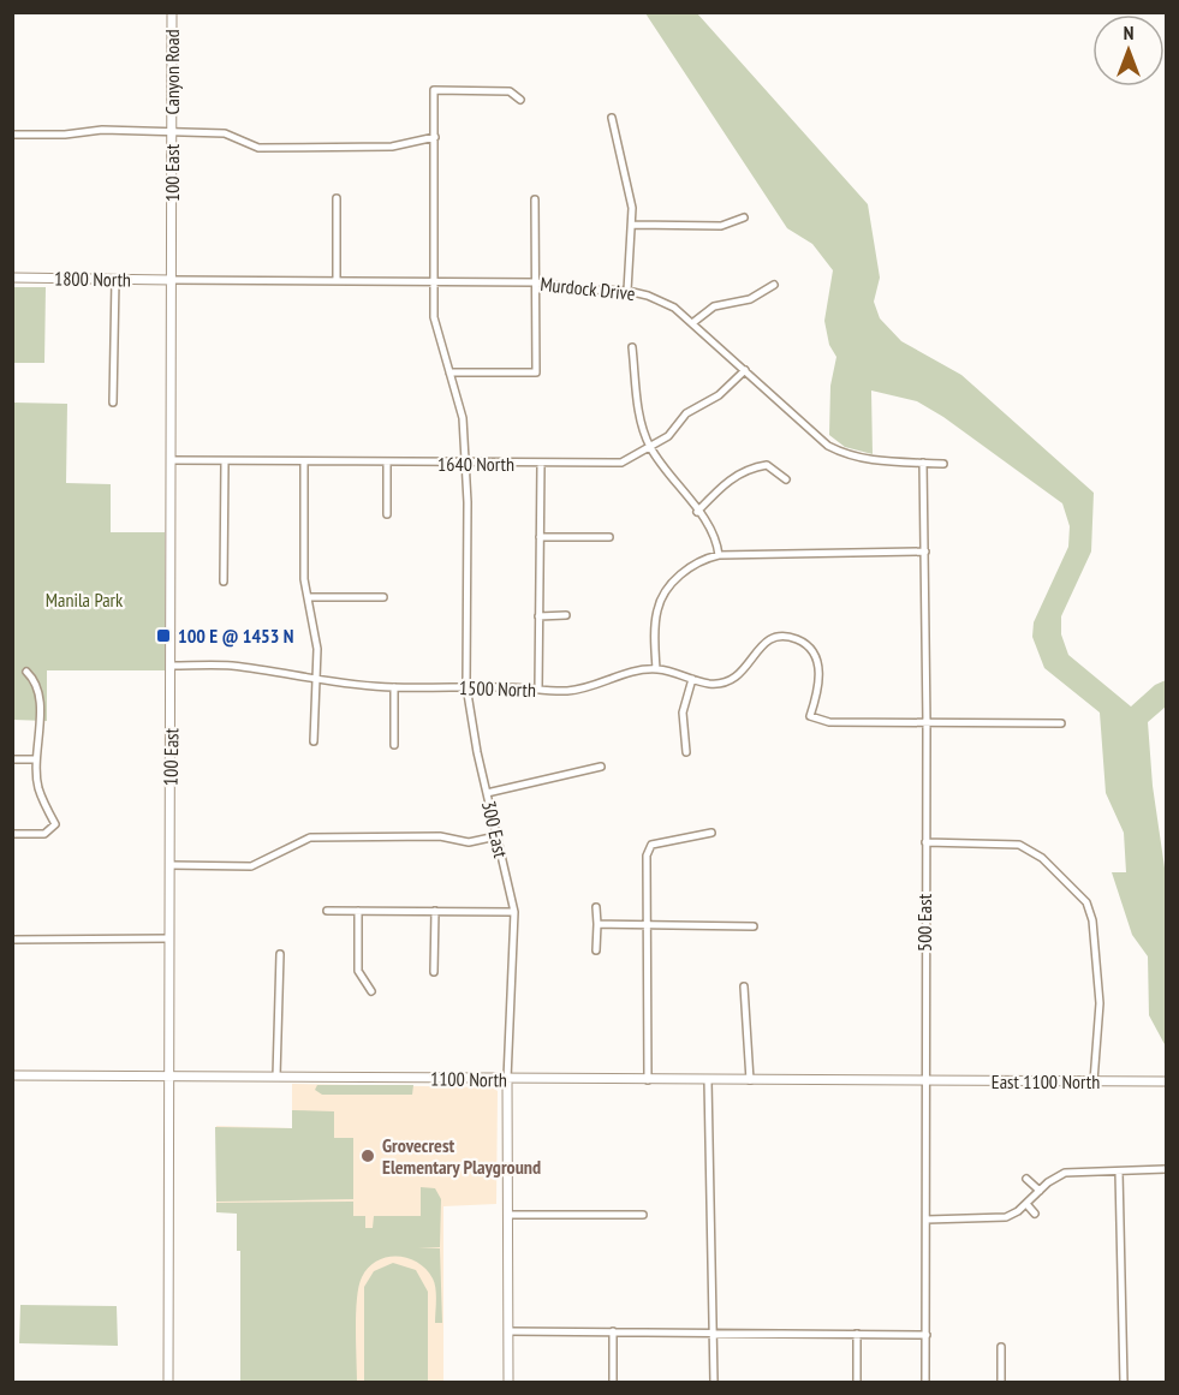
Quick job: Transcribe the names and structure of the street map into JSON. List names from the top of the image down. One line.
{"streets":{"main road":["Canyon Road","100 East","1800 North","300 East","1100 North","East 1100 North"],"street":["Murdock Drive","1640 North","1500 North","500 East"]},"crossings":[["Canyon Road","100 East"],["100 East","1800 North"],["100 East","Murdock Drive"],["100 East","1640 North"],["100 East","1500 North"],["100 East","1100 North"],["1800 North","Murdock Drive"],["Murdock Drive","1640 North"],["Murdock Drive","300 East"],["Murdock Drive","500 East"],["1640 North","300 East"],["1500 North","300 East"],["1500 North","500 East"],["300 East","1100 North"],["500 East","1100 North"],["500 East","East 1100 North"],["1100 North","East 1100 North"]],"parks":["Manila Park"],"places":{"transit":["100 E @ 1453 N"],"other":["Grovecrest Elementary Playground"]},"north":"top"}
